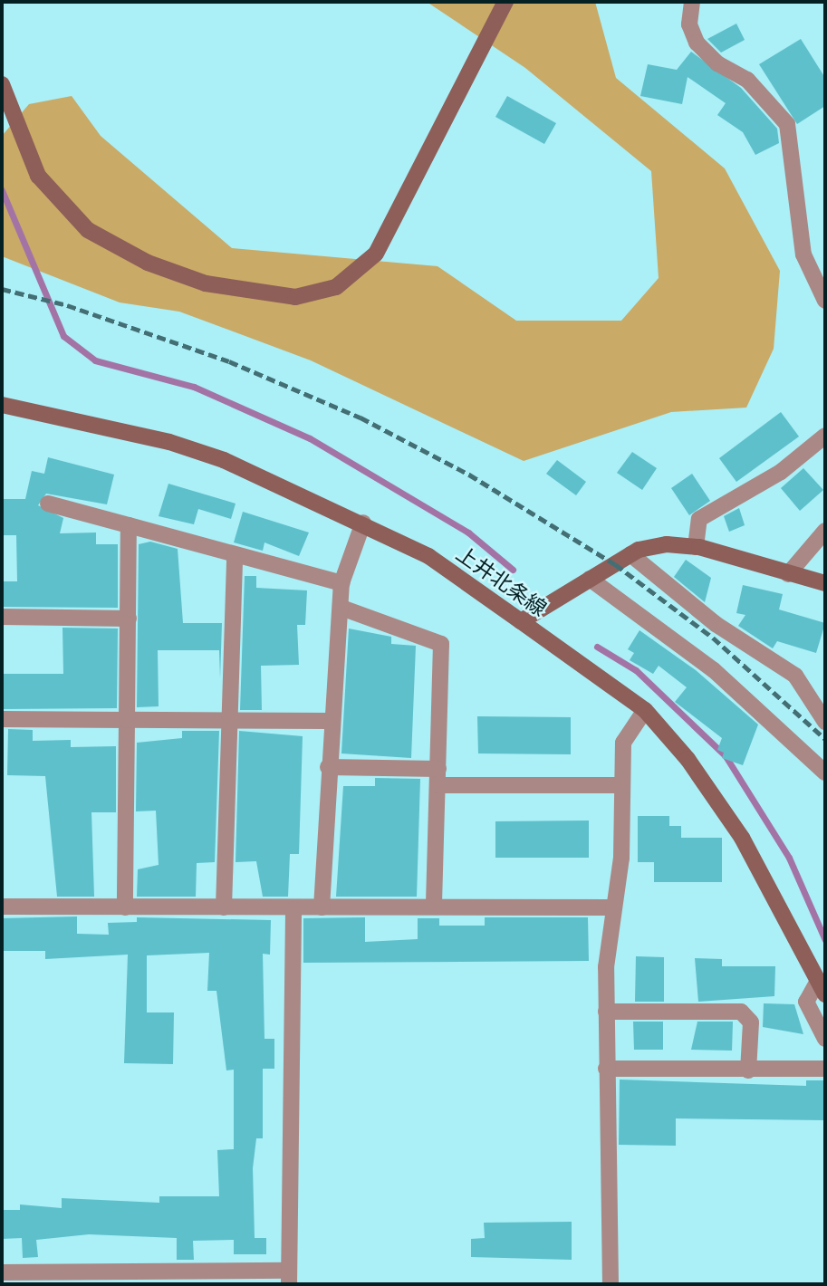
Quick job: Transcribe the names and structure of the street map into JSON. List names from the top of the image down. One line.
{"streets":{"street":["上井北条線"]}}
